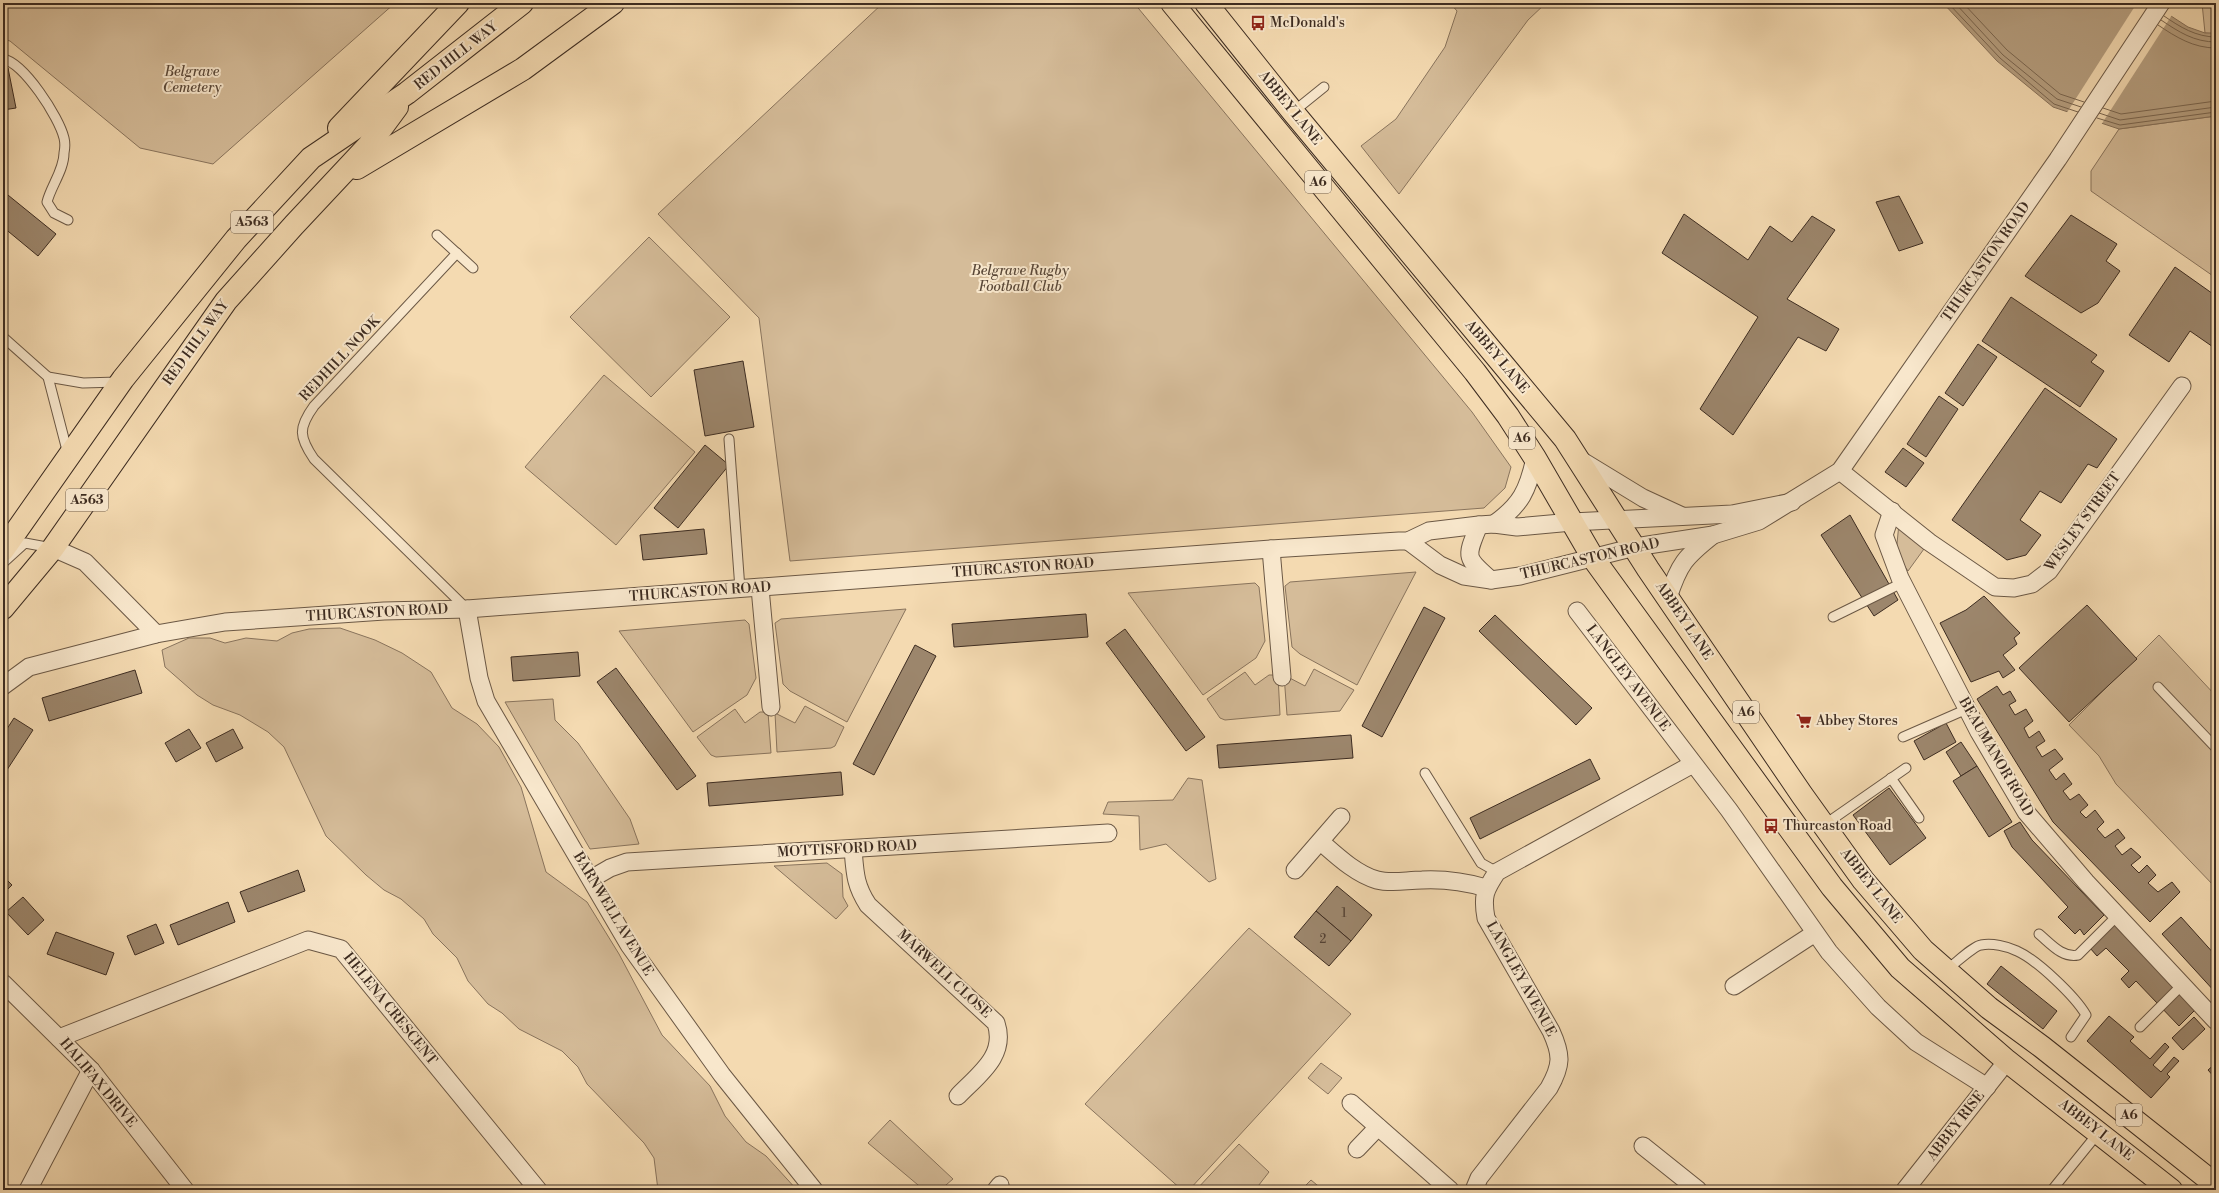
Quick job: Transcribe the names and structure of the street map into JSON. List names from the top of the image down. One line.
{"streets":{"main road":["RED HILL WAY","ABBEY LANE","A6","A563"],"street":["THURCASTON ROAD","WESLEY STREET","LANGLEY AVENUE","BEAUMANOR ROAD","MOTTISFORD ROAD","BARNWELL AVENUE","MARWELL CLOSE","HELENA CRESCENT","HALIFAX DRIVE","ABBEY RISE"],"lane":["REDHILL NOOK"]},"crossings":[["ABBEY LANE","THURCASTON ROAD"],["ABBEY LANE","ABBEY RISE"],["THURCASTON ROAD","REDHILL NOOK"],["THURCASTON ROAD","WESLEY STREET"],["THURCASTON ROAD","BARNWELL AVENUE"],["REDHILL NOOK","BARNWELL AVENUE"],["WESLEY STREET","BEAUMANOR ROAD"],["LANGLEY AVENUE","ABBEY RISE"],["MOTTISFORD ROAD","BARNWELL AVENUE"],["MOTTISFORD ROAD","MARWELL CLOSE"],["HELENA CRESCENT","HALIFAX DRIVE"]],"parks":["Belgrave Cemetery","Belgrave Rugby Football Club"],"places":{"bus stop":["McDonald's","Thurcaston Road"],"supermarket":["Abbey Stores"]},"house_numbers":["1","2"]}
